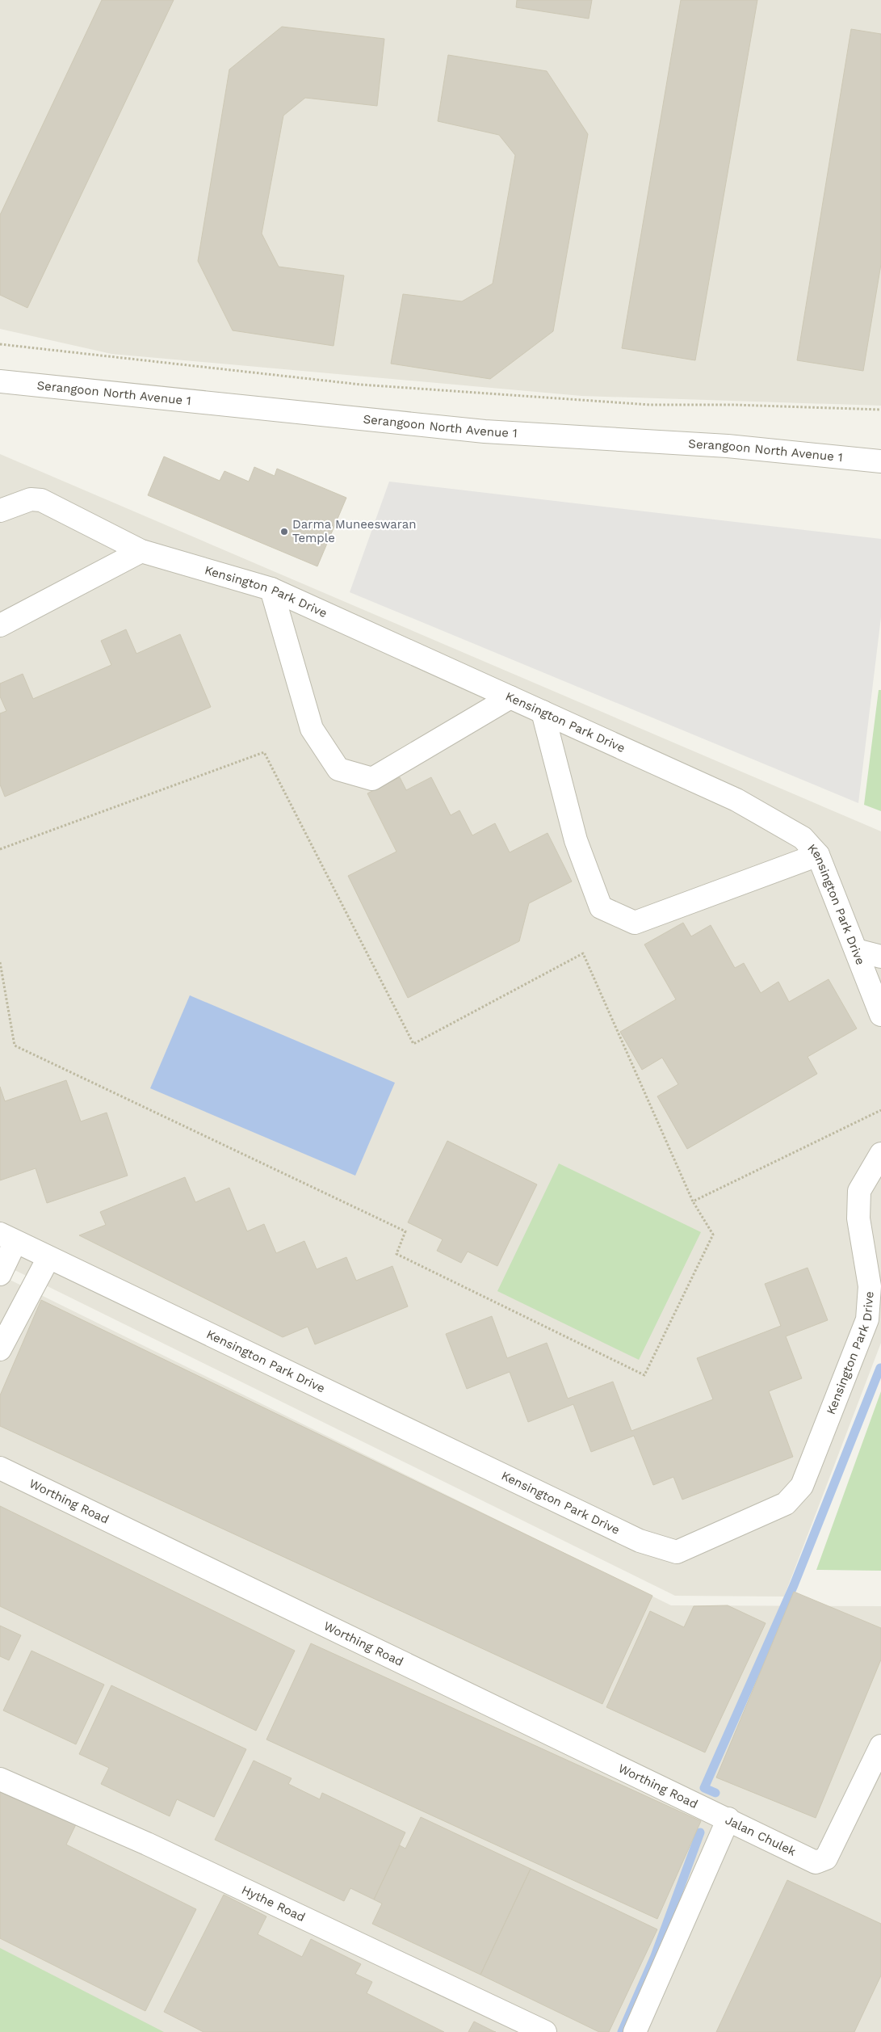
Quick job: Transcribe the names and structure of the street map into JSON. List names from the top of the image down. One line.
{"streets":{"street":["Serangoon North Avenue 1","Kensington Park Drive","Worthing Road","Jalan Chulek","Hythe Road"]},"crossings":[["Worthing Road","Jalan Chulek"]],"places":["Darma Muneeswaran Temple"]}
